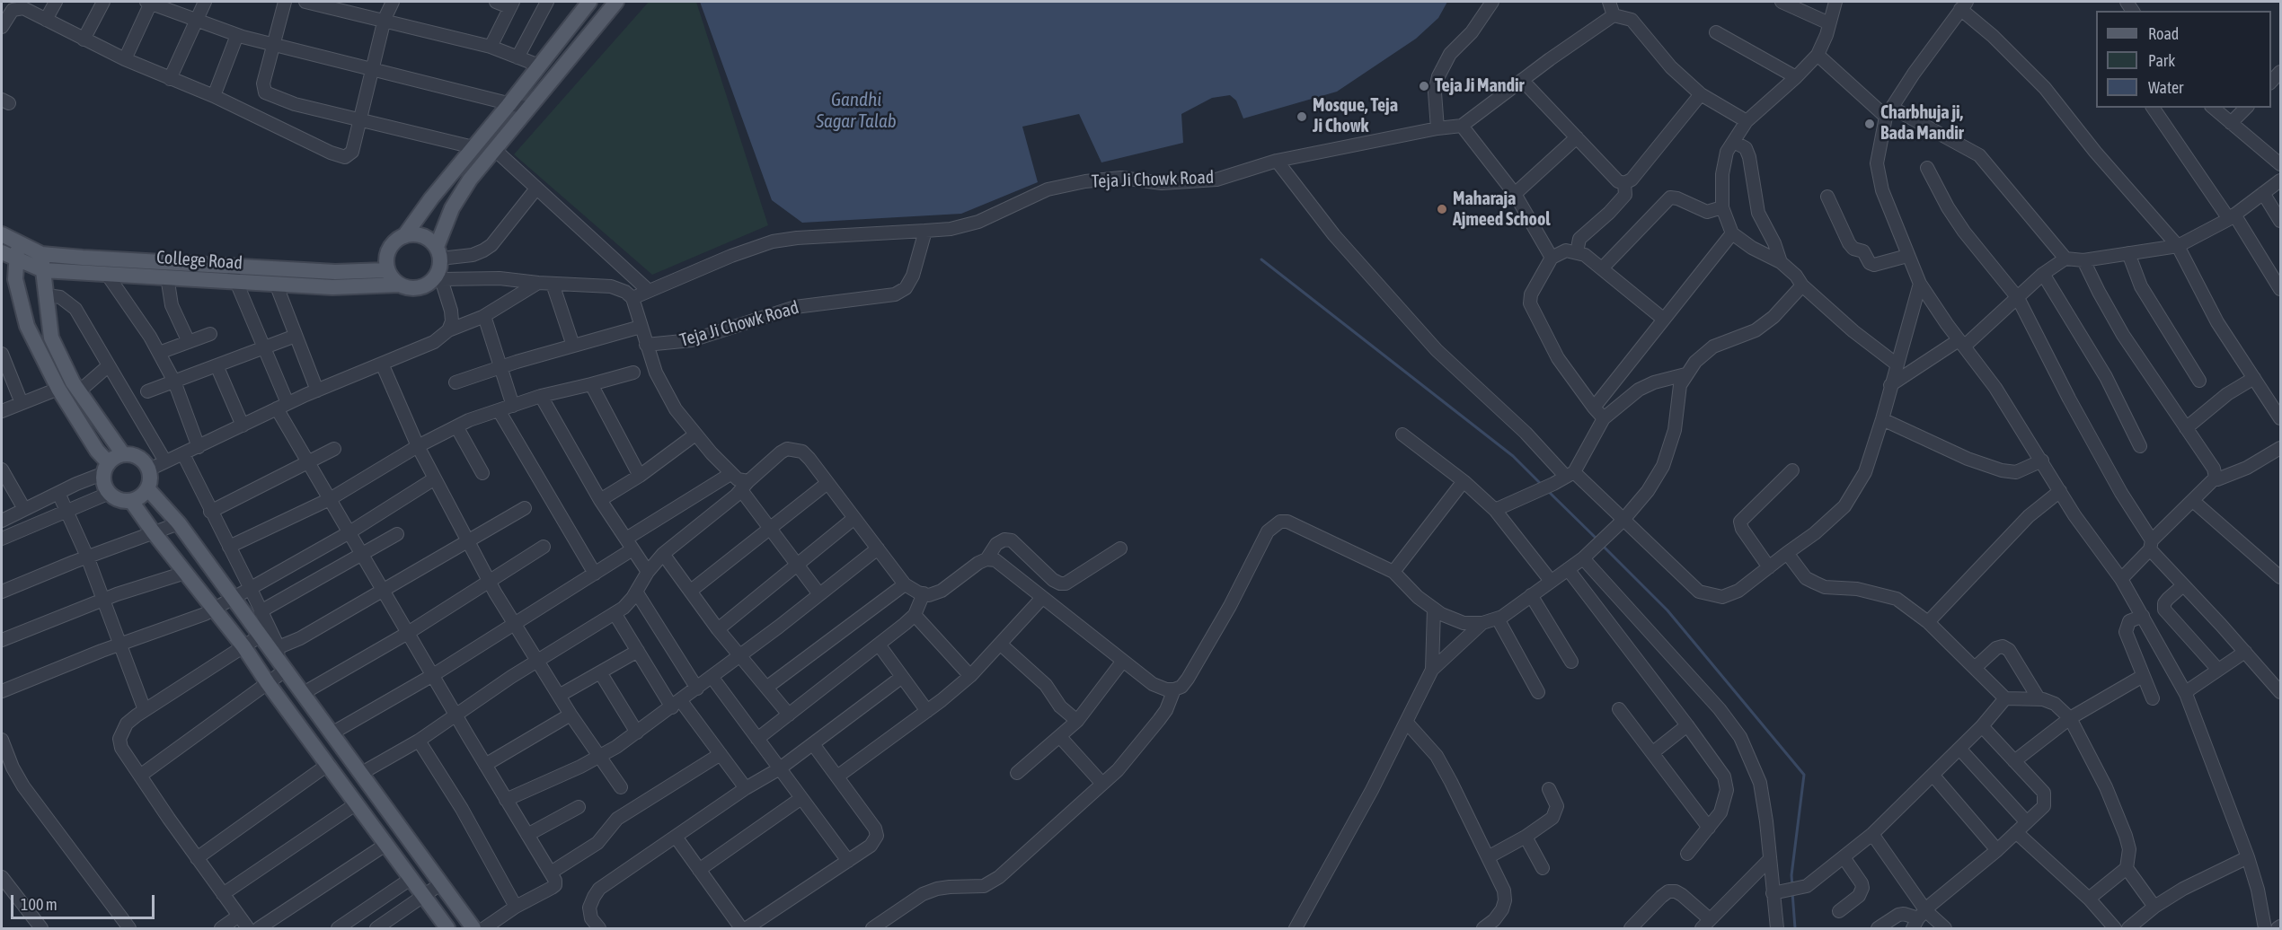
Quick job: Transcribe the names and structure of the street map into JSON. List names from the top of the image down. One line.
{"streets":{"main road":["College Road"],"street":["Teja Ji Chowk Road"]},"water":["Gandhi Sagar Talab"],"places":["Teja Ji Mandir","Mosque, Teja Ji Chowk","Charbhuja ji, Bada Mandir","Maharaja Ajmeed School"],"legend":["Road","Park","Water"],"scale_bar":"100 m"}
